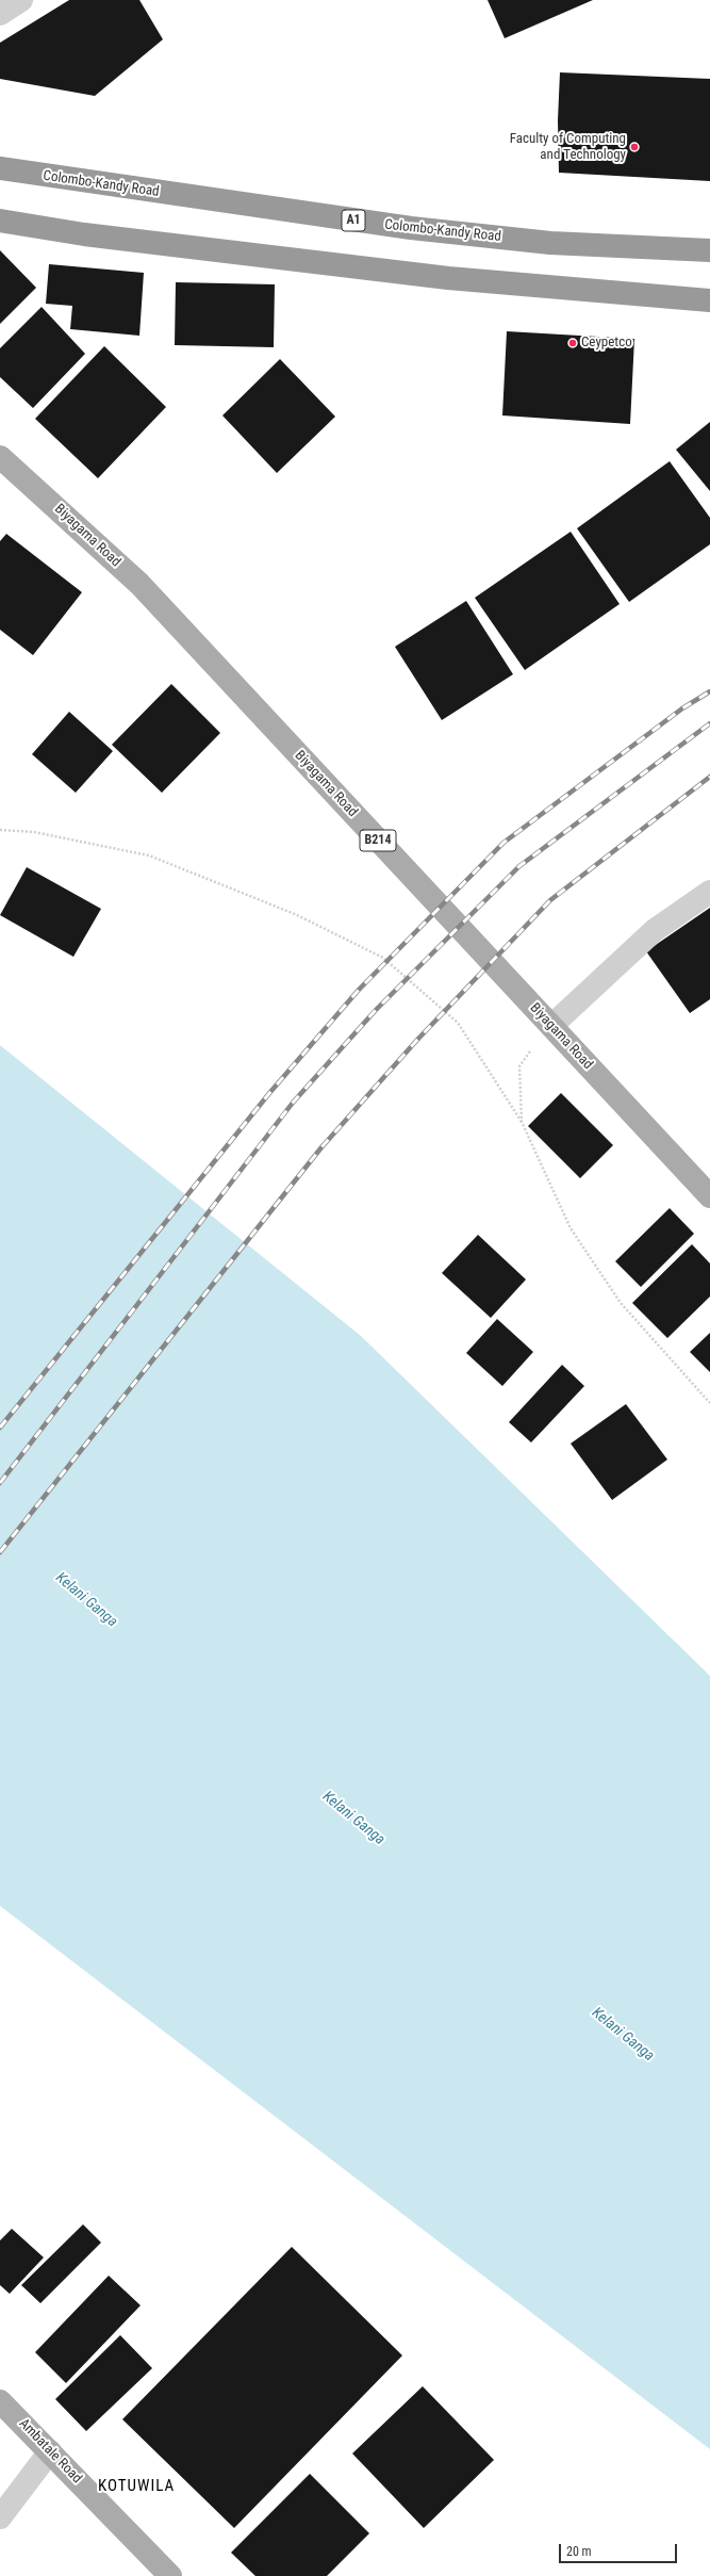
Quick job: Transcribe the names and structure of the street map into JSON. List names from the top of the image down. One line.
{"streets":{"highway":["Colombo-Kandy Road","A1"],"main road":["Biyagama Road","B214","Ambatale Road"]},"districts":["KOTUWILA"],"water":["Kelani Ganga"],"places":["Faculty of Computing and Technology","Ceypetco"],"scale_bar":"20 m"}
